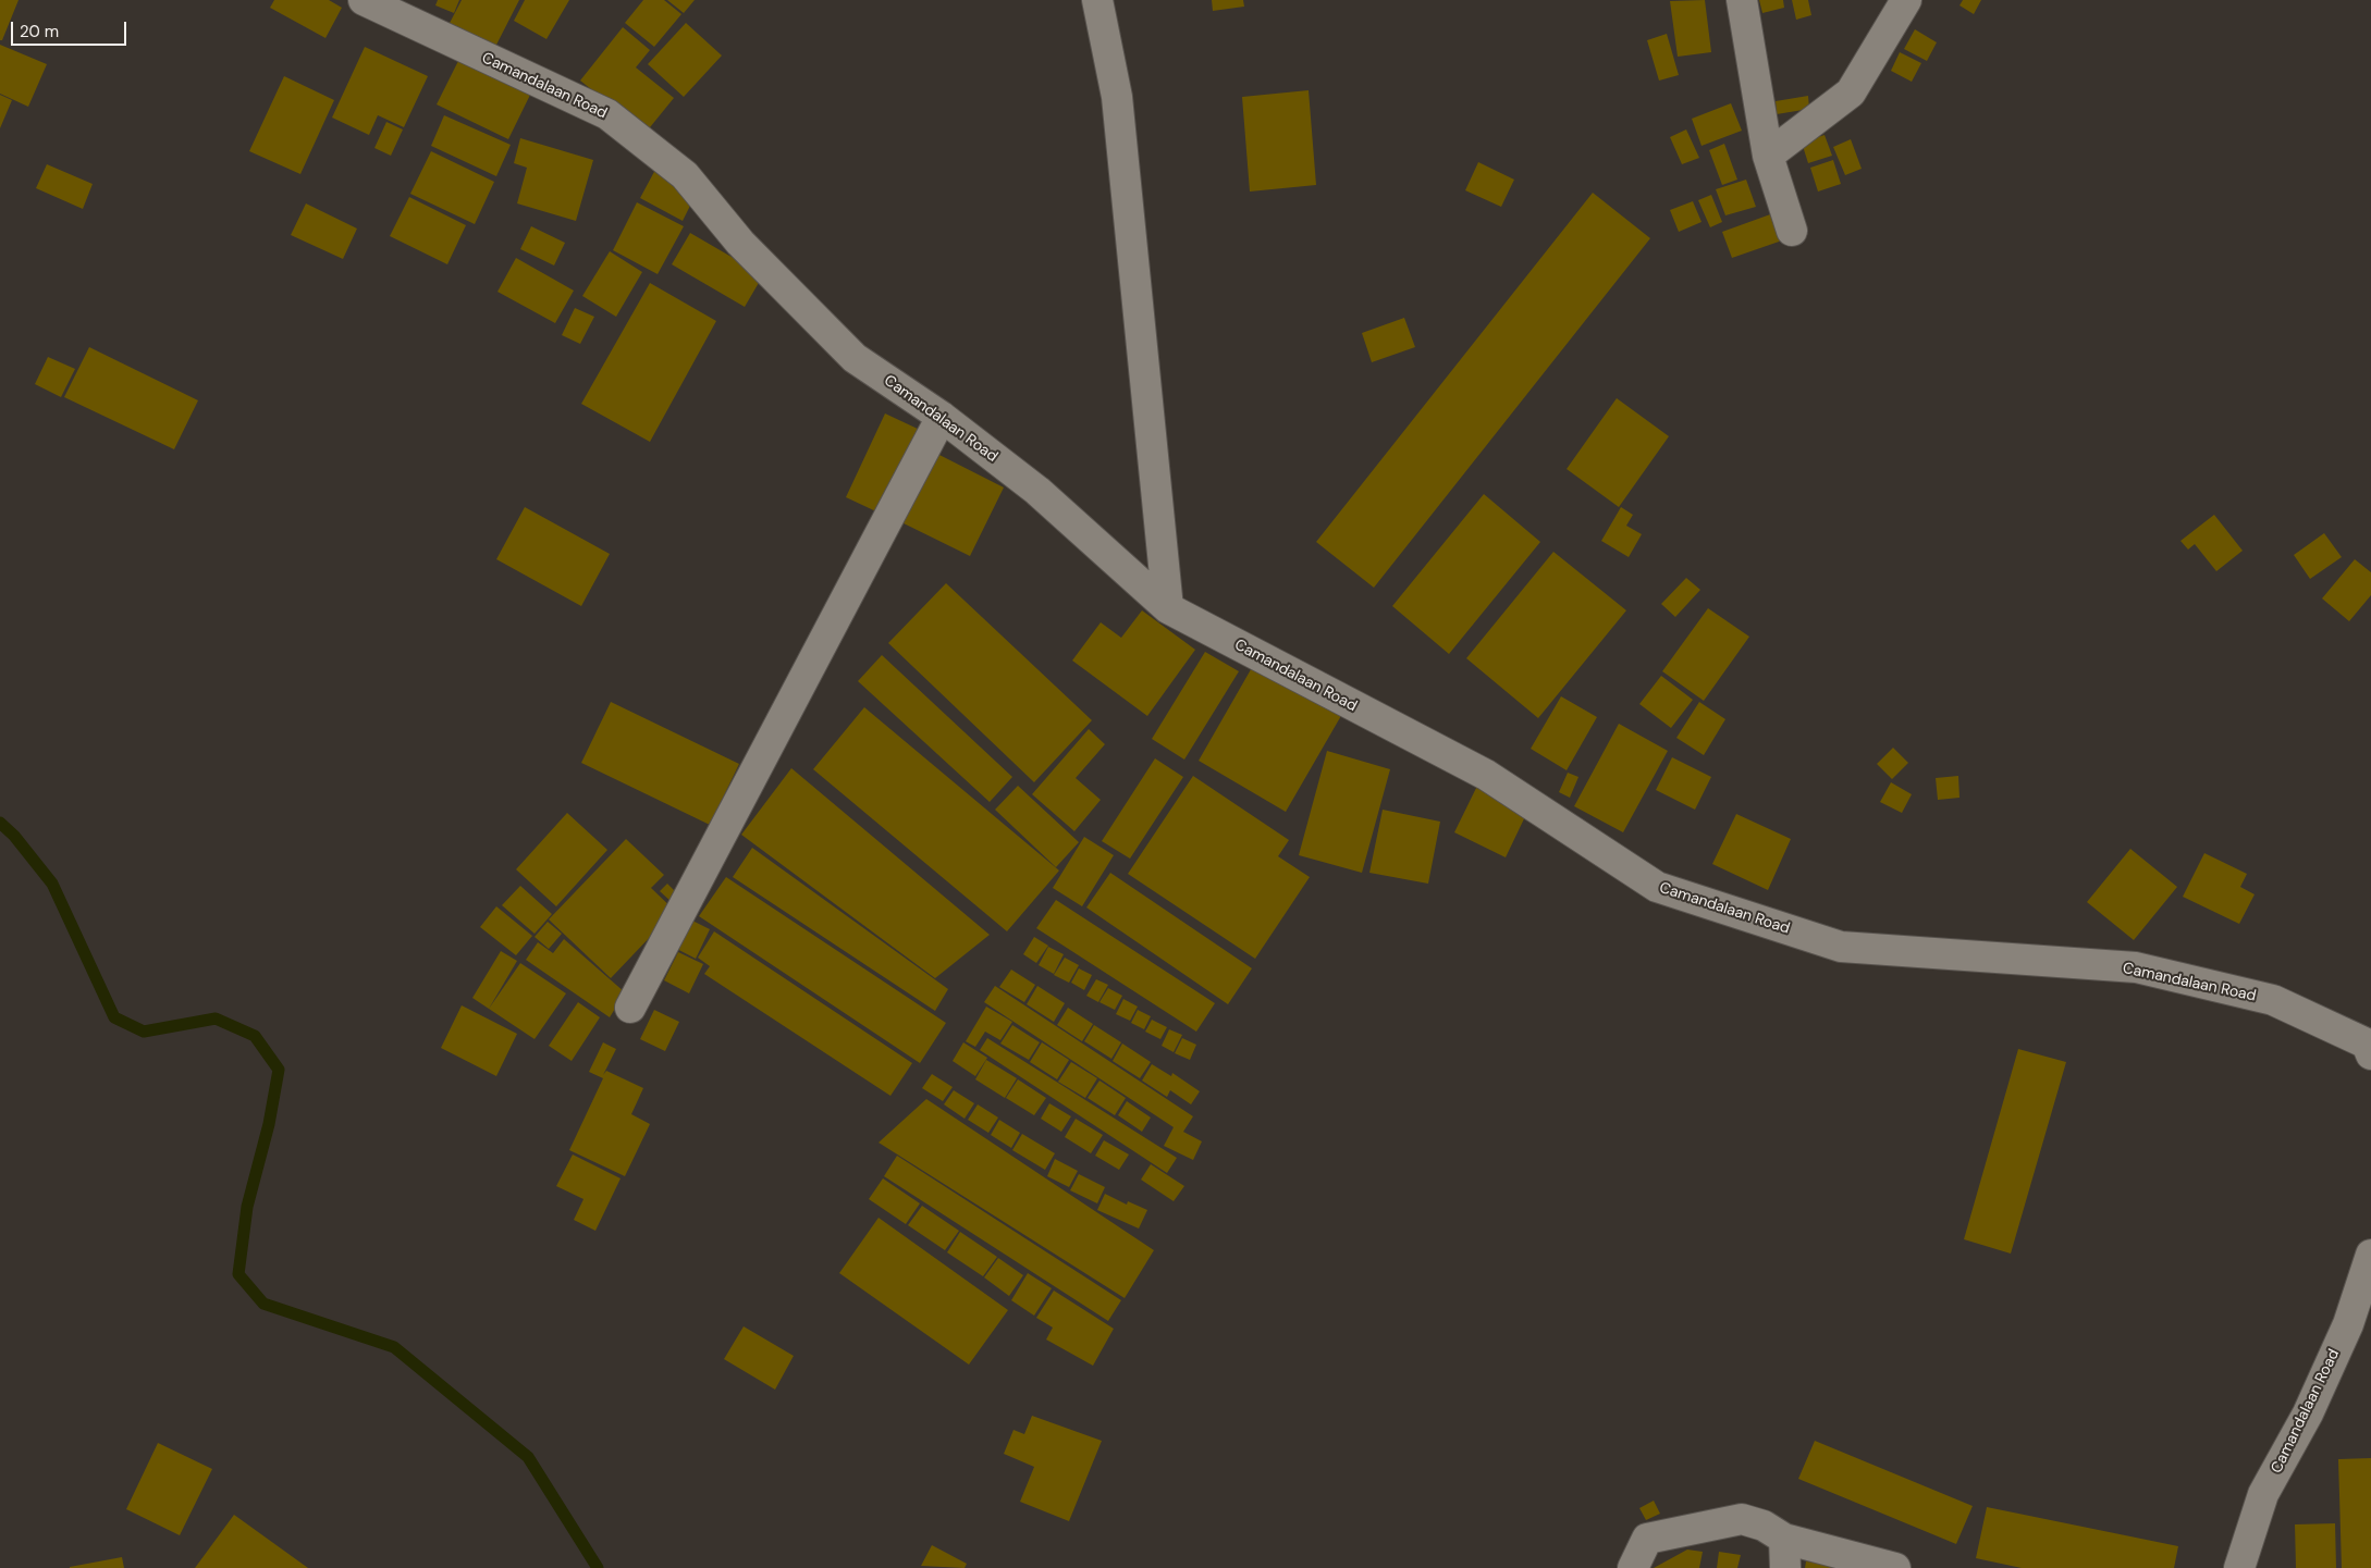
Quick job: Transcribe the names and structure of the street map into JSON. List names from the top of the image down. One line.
{"streets":{"street":["Camandalaan Road"]},"scale_bar":"20 m"}
